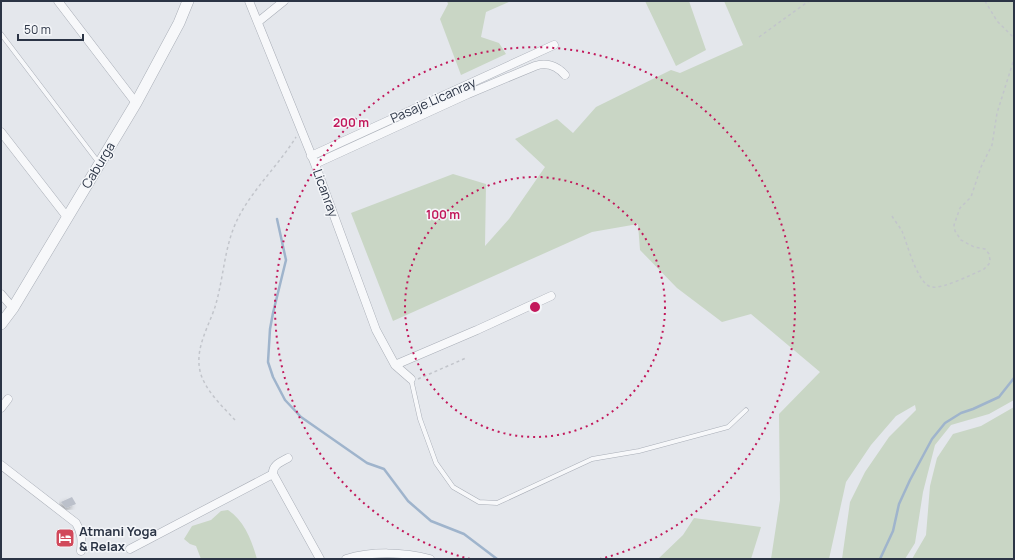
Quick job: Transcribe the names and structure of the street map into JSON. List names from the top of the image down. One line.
{"streets":{"street":["Pasaje Licanray","Caburga","Licanray"]},"crossings":[["Pasaje Licanray","Licanray"]],"places":{"hotel":["Atmani Yoga & Relax"]},"scale_bar":"50 m","rings":["200 m","100 m"]}
